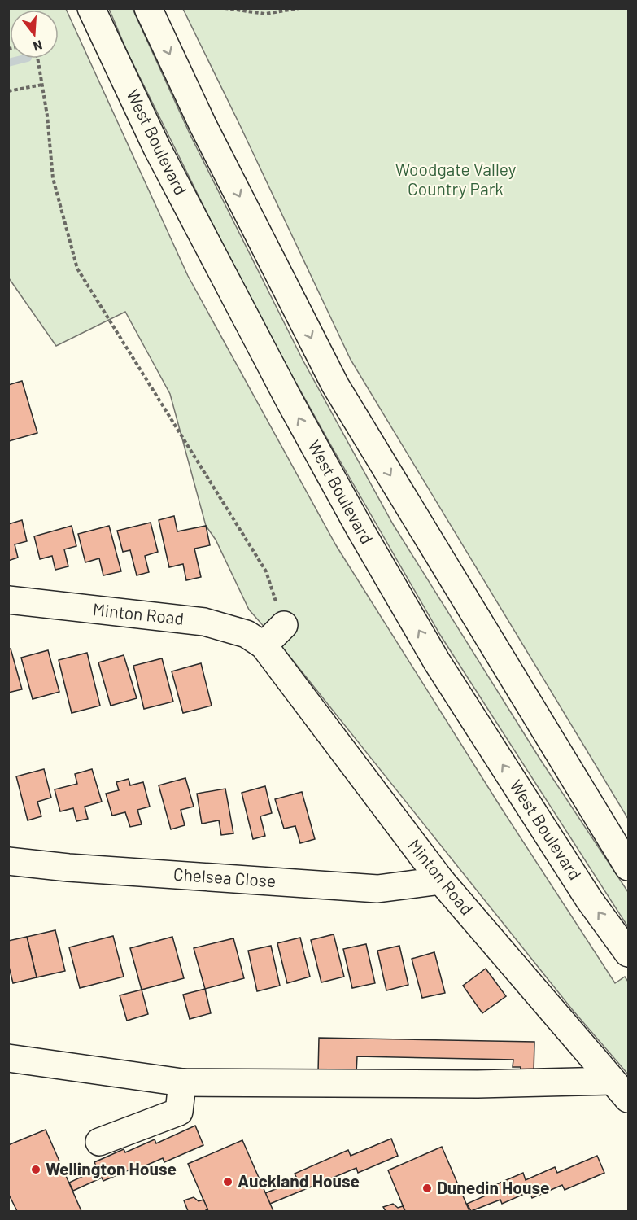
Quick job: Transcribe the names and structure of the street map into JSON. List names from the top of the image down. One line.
{"streets":{"main road":["West Boulevard","Minton Road","Chelsea Close"]},"crossings":[["Minton Road","Chelsea Close"]],"parks":["Woodgate Valley Country Park"],"places":["Wellington House","Auckland House","Dunedin House"],"north":"bottom"}
